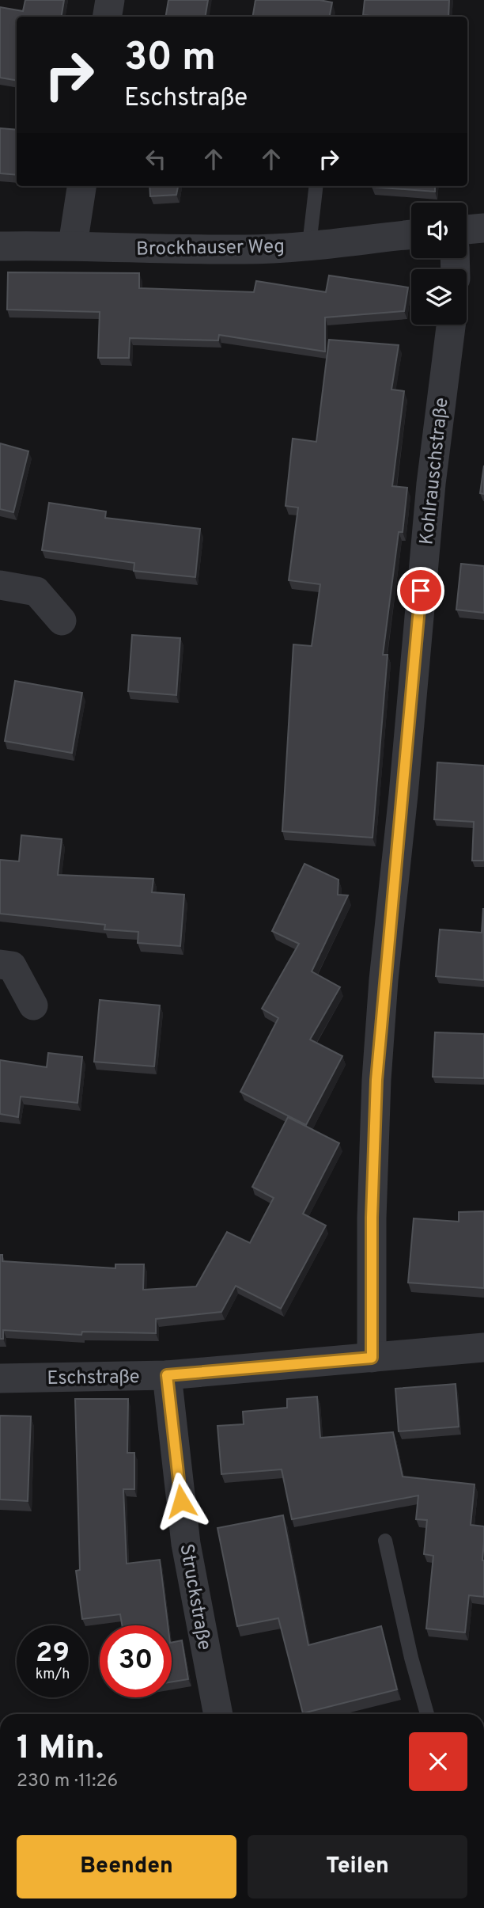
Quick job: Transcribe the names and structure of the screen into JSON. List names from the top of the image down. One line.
{"streets":{"street":["Brockhauser Weg","Kohlrauschstraße","Eschstraße","Struckstraße"]},"crossings":[["Kohlrauschstraße","Eschstraße"],["Eschstraße","Struckstraße"]],"page":{"turn":["30 m","Eschstraße"],"speed":"29 km/h","limit":"30","heading":["1 Min.","230 m · 11:26"],"buttons":["Beenden","Teilen"]}}
